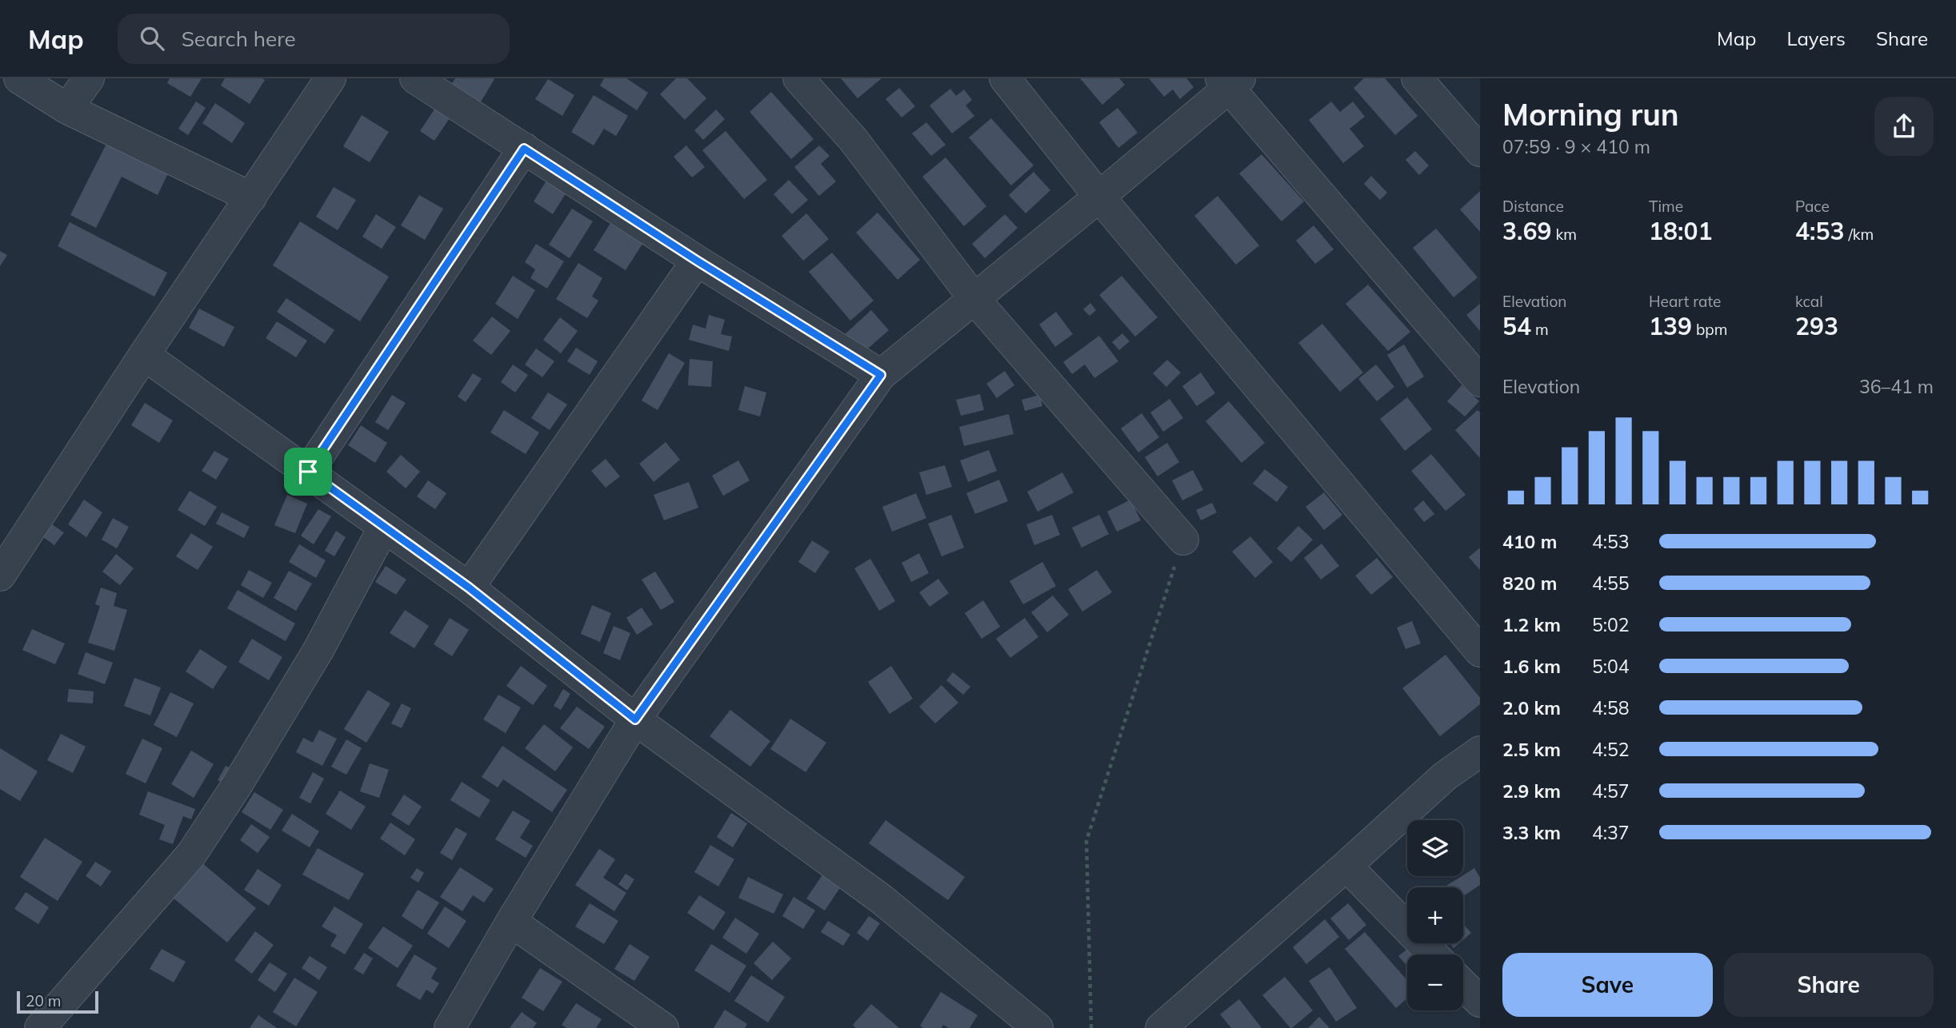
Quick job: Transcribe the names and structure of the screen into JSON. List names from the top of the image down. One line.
{"scale_bar":"20 m","page":{"header":"Map","search":"Search here","nav":["Map","Layers","Share"],"heading":["Morning run","07:59 · 9 × 410 m"],"stats":[["Distance","3.69 km"],["Time","18:01"],["Pace","4:53 /km"],["Elevation","54 m"],["Heart rate","139 bpm"],["kcal","293"]],"chart":["Elevation","36–41 m"],"list":[{"name":"410 m","note":"4:53"},{"name":"820 m","note":"4:55"},{"name":"1.2 km","note":"5:02"},{"name":"1.6 km","note":"5:04"},{"name":"2.0 km","note":"4:58"},{"name":"2.5 km","note":"4:52"},{"name":"2.9 km","note":"4:57"},{"name":"3.3 km","note":"4:37"}],"map_buttons":["+","−"],"buttons":["Save","Share"],"scale":"20 m"}}
